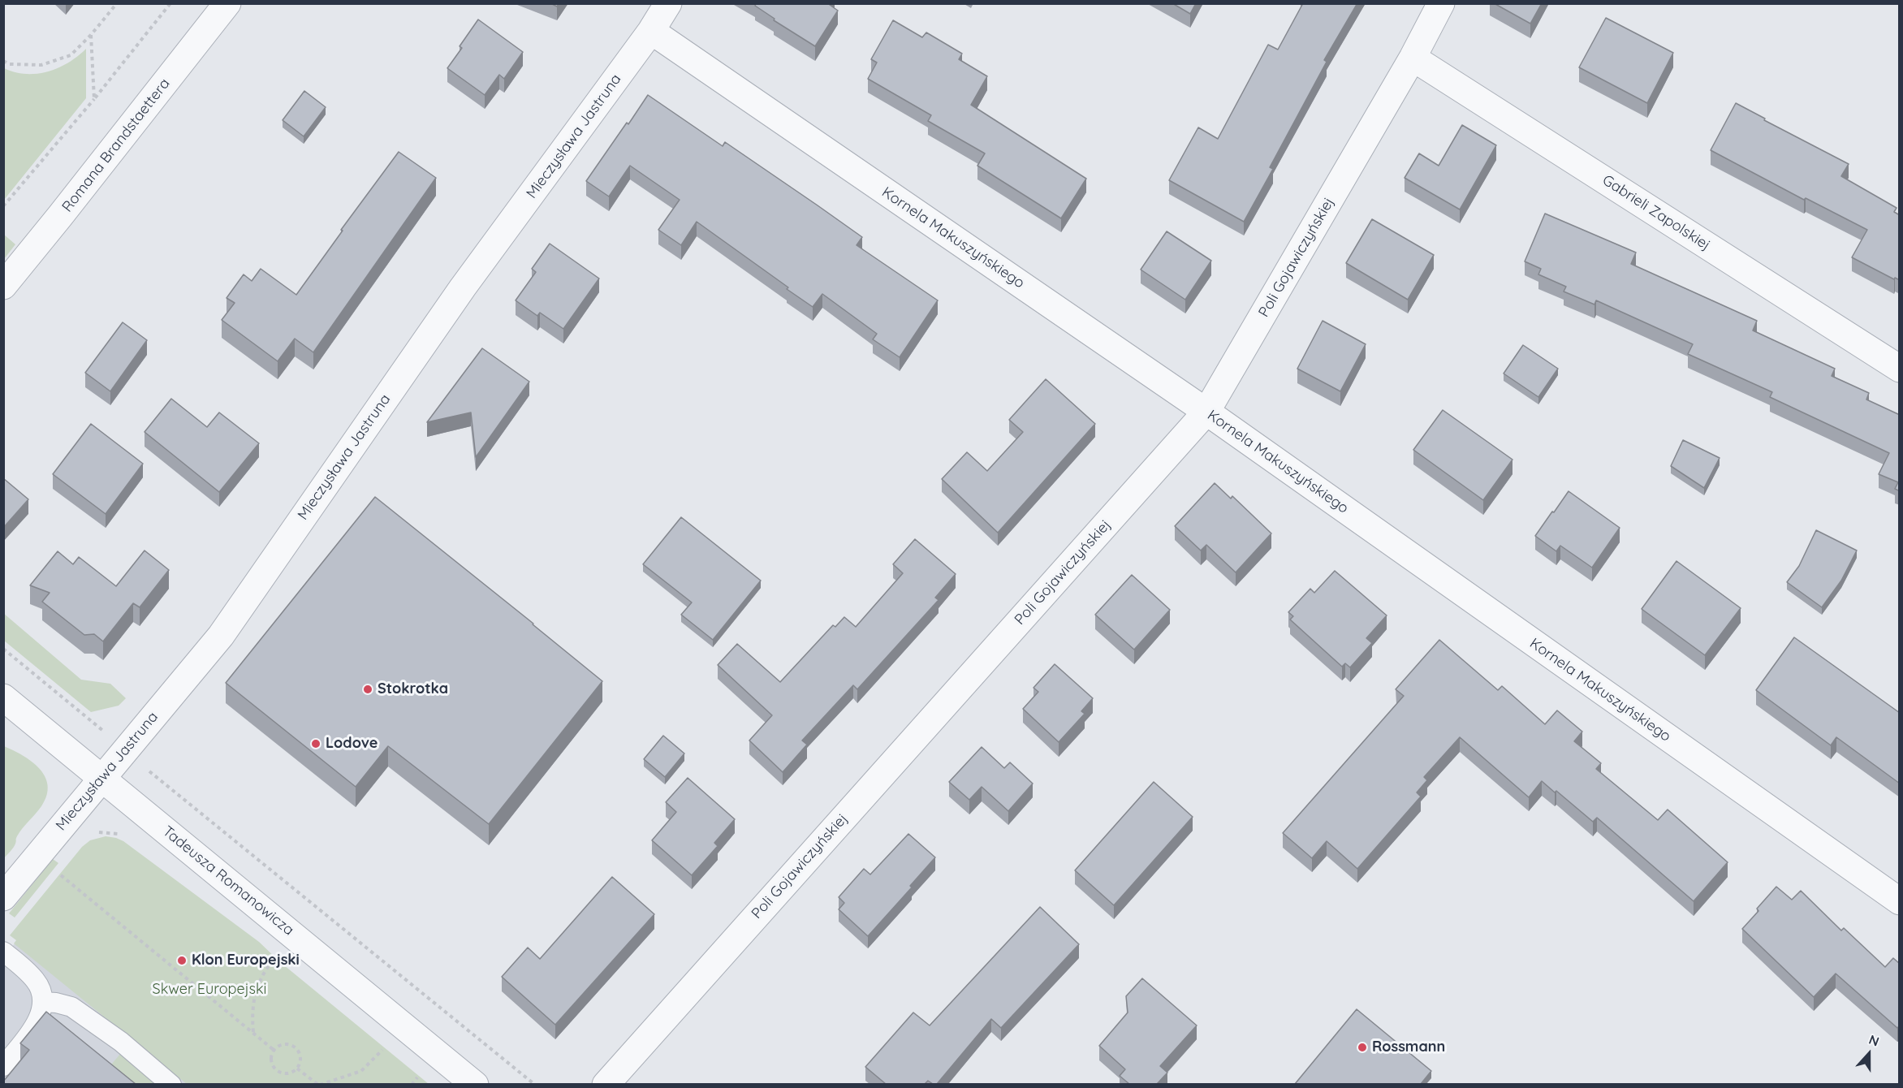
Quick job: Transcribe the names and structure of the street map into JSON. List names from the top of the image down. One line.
{"streets":{"street":["Mieczysława Jastruna","Romana Brandstaettera","Gabrieli Zapolskiej","Kornela Makuszyńskiego","Poli Gojawiczyńskiej","Tadeusza Romanowicza"]},"crossings":[["Mieczysława Jastruna","Kornela Makuszyńskiego"],["Mieczysława Jastruna","Tadeusza Romanowicza"],["Gabrieli Zapolskiej","Poli Gojawiczyńskiej"],["Kornela Makuszyńskiego","Poli Gojawiczyńskiej"]],"parks":["Skwer Europejski"],"places":["Stokrotka","Lodove","Klon Europejski","Rossmann"],"north":"top"}
